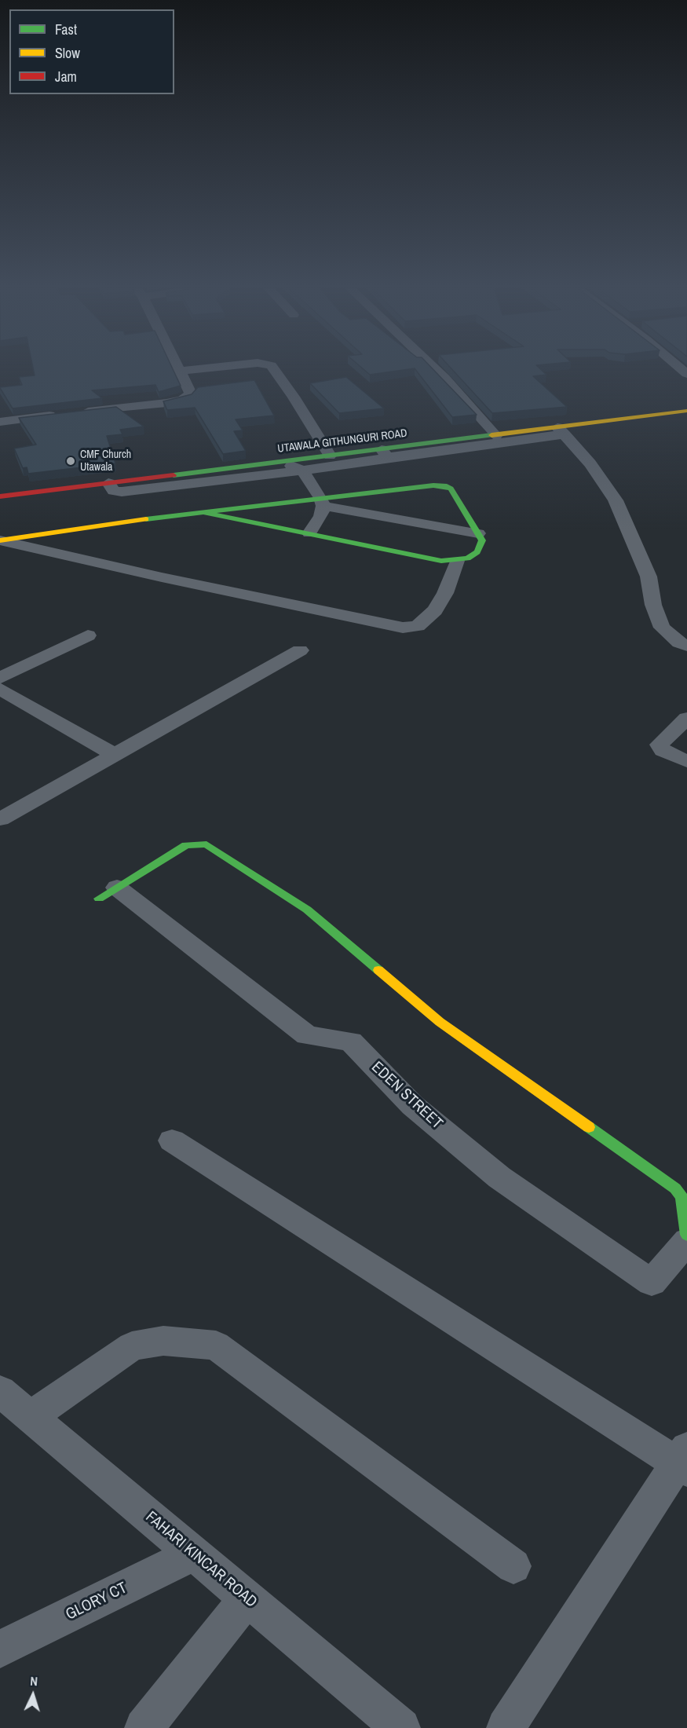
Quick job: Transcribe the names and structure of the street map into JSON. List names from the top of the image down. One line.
{"streets":{"street":["UTAWALA GITHUNGURI ROAD","EDEN STREET","FAHARI KINCAR ROAD","GLORY CT"]},"crossings":[["FAHARI KINCAR ROAD","GLORY CT"]],"places":["CMF Church Utawala"],"legend":["Fast","Slow","Jam"],"north":"top"}
